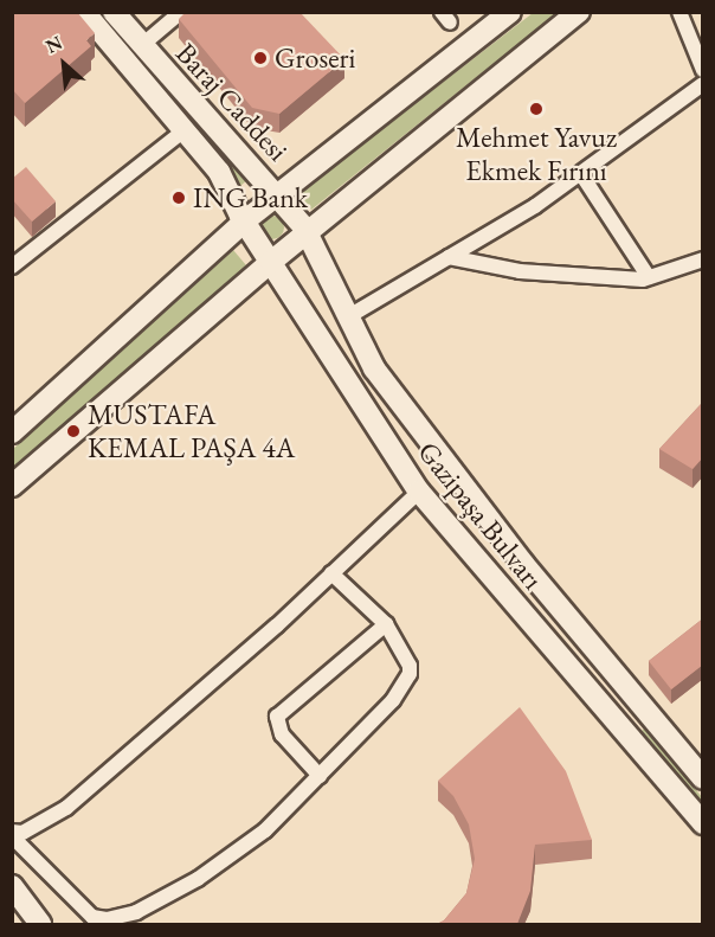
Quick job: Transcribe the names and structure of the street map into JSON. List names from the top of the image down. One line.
{"streets":{"main road":["Baraj Caddesi","Gazipaşa Bulvarı"]},"crossings":[["Baraj Caddesi","Gazipaşa Bulvarı"]],"places":["Groseri","Mehmet Yavuz Ekmek Fırını","ING Bank","MUSTAFA KEMAL PAŞA 4A"],"north":"top left"}
